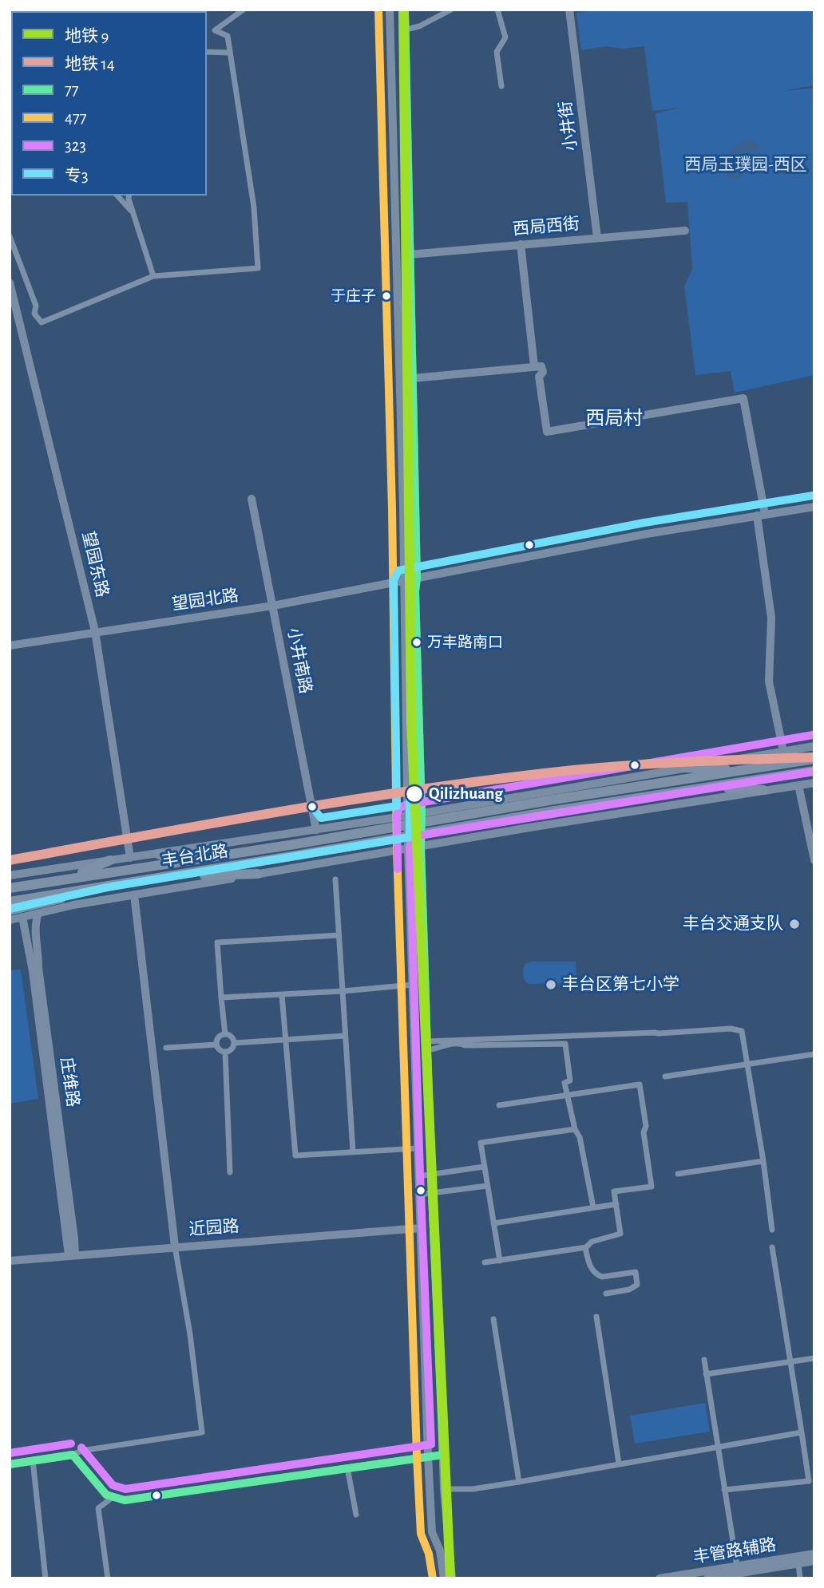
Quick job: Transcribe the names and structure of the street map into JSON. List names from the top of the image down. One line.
{"streets":{"highway":["丰台北路"],"street":["小井街","西局西街","望园东路","望园北路","小井南路","庄维路","近园路","丰管路辅路"]},"crossings":[["小井街","西局西街"],["望园东路","望园北路"],["望园东路","丰台北路"],["望园北路","小井南路"],["小井南路","丰台北路"],["丰台北路","庄维路"],["庄维路","近园路"]],"districts":["西局村"],"parks":["西局玉璞园-西区"],"places":["于庄子","万丰路南口","Qilizhuang","丰台交通支队","丰台区第七小学"],"lines":["metro line 9","transit line 77","transit line 477","transit line 专3","transit line 323","metro line 14"],"legend":["地铁 9","地铁 14","77","477","323","专3"]}
